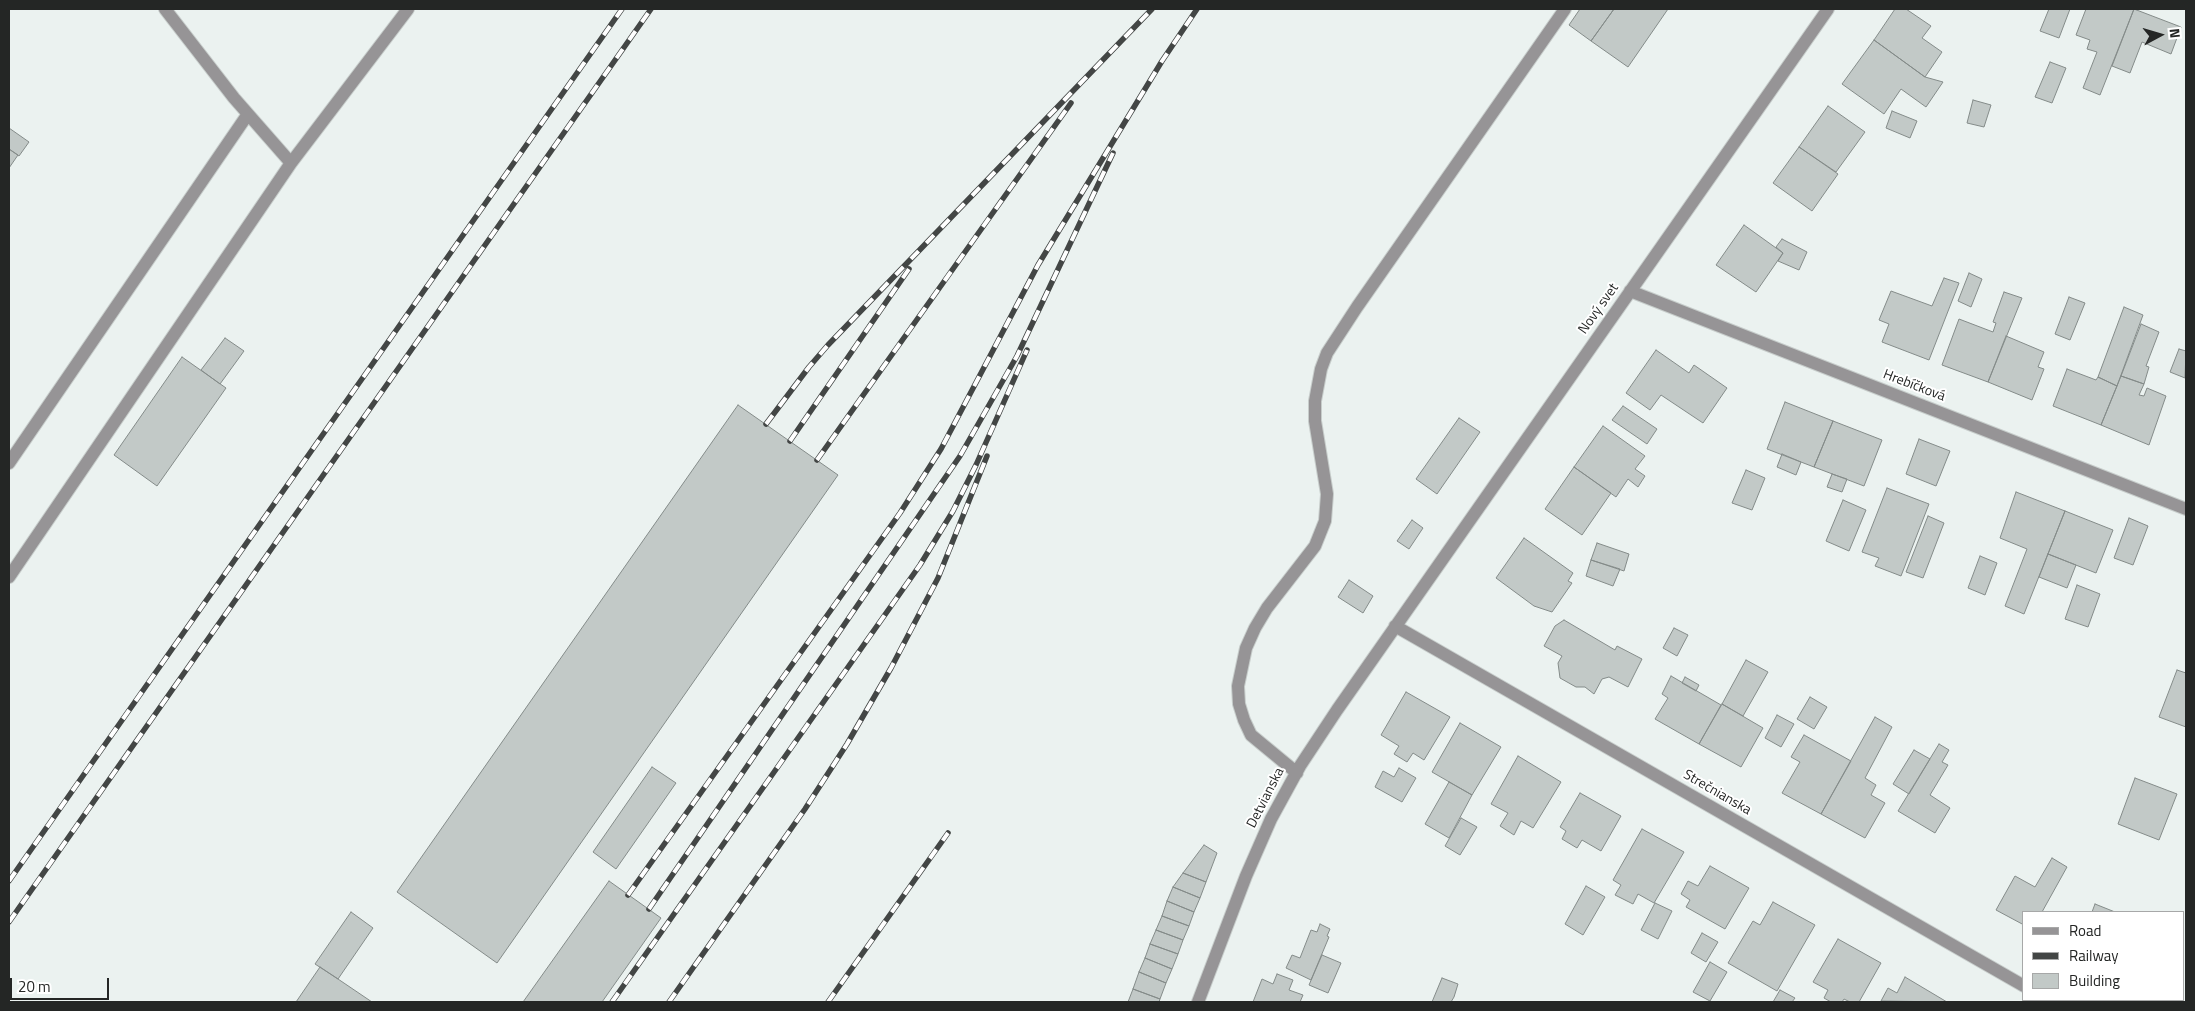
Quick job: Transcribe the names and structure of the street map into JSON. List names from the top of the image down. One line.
{"streets":{"street":["Nový svet","Hrebíčková","Strečnianska","Detvianska"]},"crossings":[["Nový svet","Hrebíčková"],["Nový svet","Strečnianska"],["Nový svet","Detvianska"],["Strečnianska","Detvianska"]],"legend":["Road","Railway","Building"],"scale_bar":"20 m","north":"right"}
